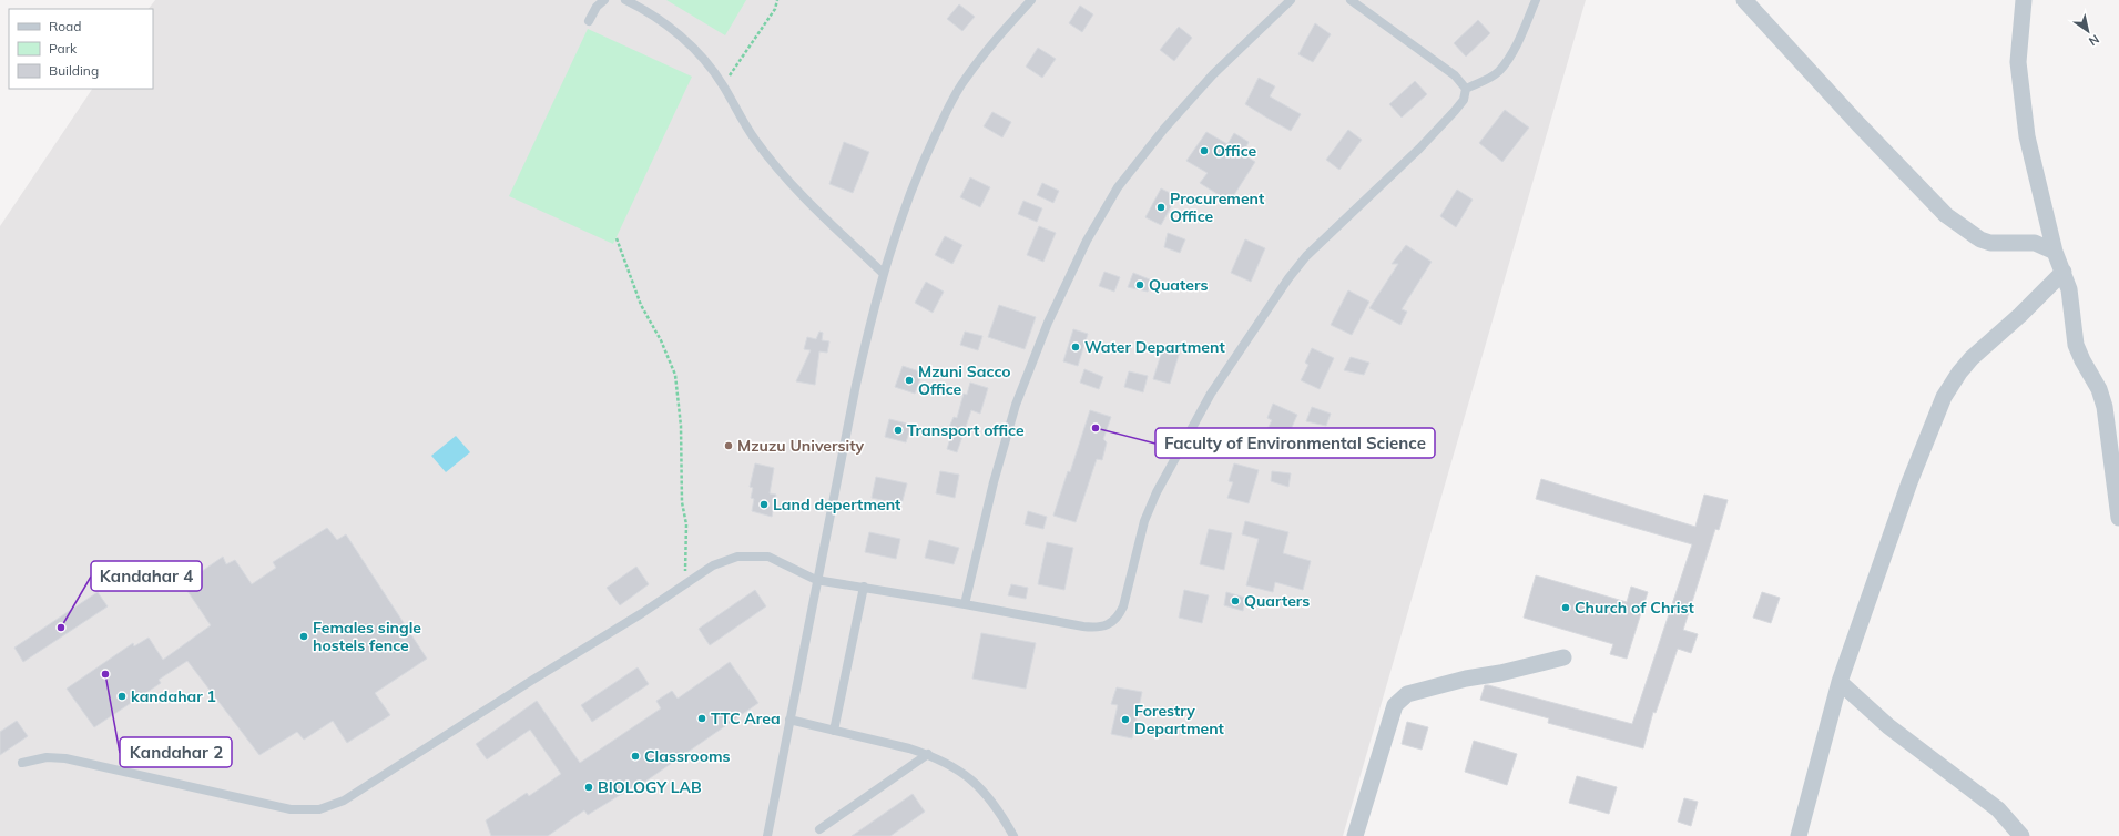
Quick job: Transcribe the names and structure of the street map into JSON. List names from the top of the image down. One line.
{"places":["Office","Procurement Office","Quaters","Water Department","Mzuni Sacco Office","Faculty of Environmental Science","Transport office","Mzuzu University","Land depertment","Quarters","Church of Christ","Kandahar 4","Females single hostels fence","Kandahar 2","kandahar 1","TTC Area","Forestry Department","Classrooms","BIOLOGY LAB"],"legend":["Road","Park","Building"],"north":"bottom right"}
